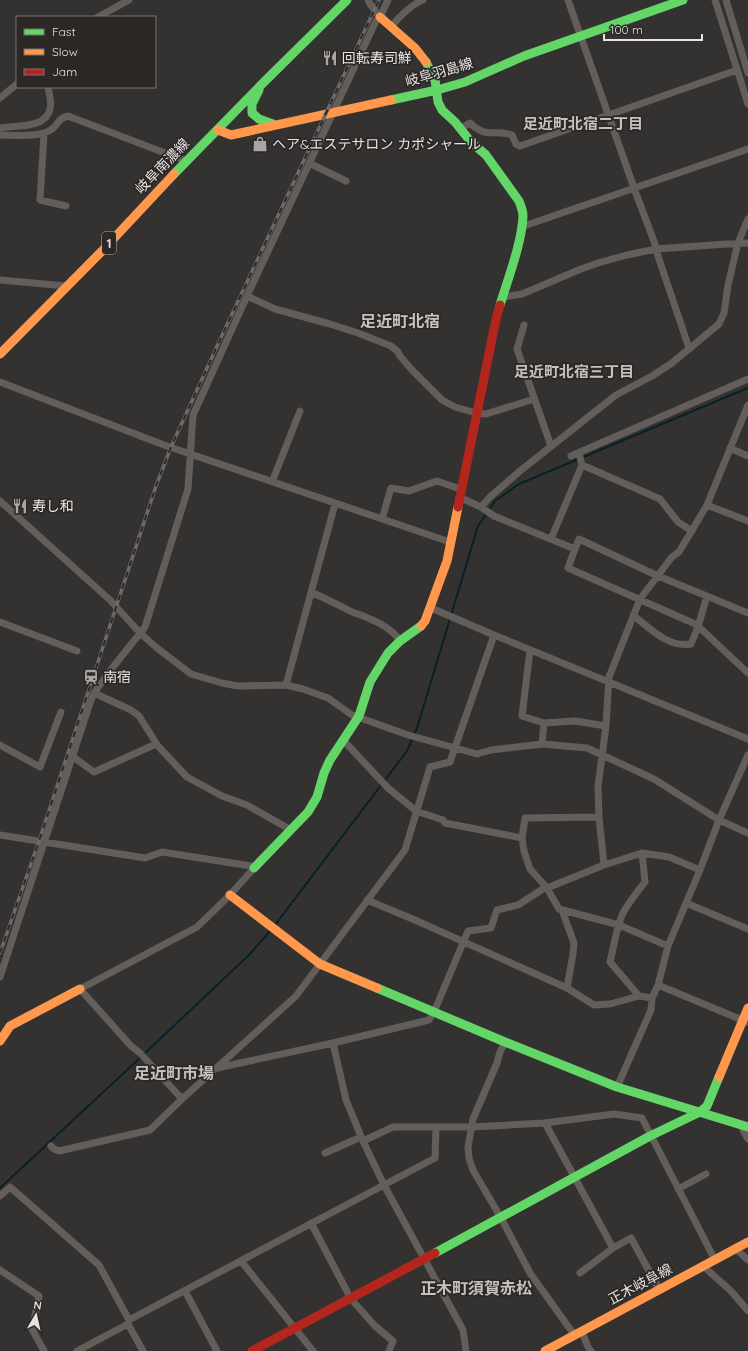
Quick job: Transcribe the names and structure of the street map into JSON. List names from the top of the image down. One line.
{"streets":{"street":["岐阜羽島線","岐阜南濃線","1","正木岐阜線"]},"crossings":[["岐阜羽島線","岐阜南濃線"]],"districts":["足近町北宿二丁目","足近町北宿","足近町北宿三丁目","足近町市場","正木町須賀赤松"],"places":{"restaurant":["回転寿司鮮","寿し和"],"shop":["ヘア&エステサロン カポシャール"],"station":["南宿"]},"legend":["Fast","Slow","Jam"],"scale_bar":"100 m","north":"top"}
